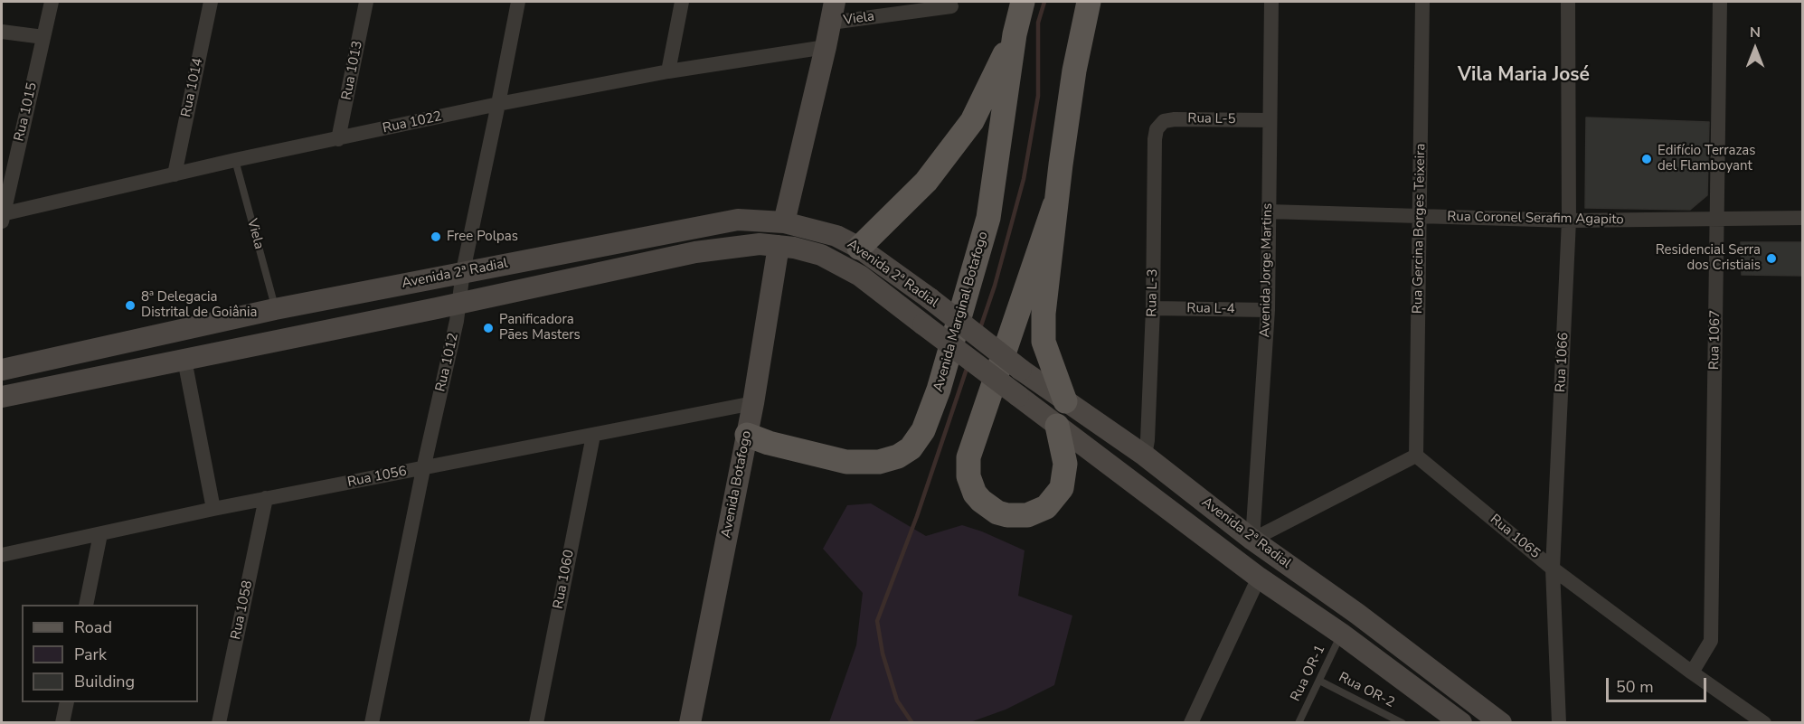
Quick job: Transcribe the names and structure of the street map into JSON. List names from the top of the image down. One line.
{"streets":{"main road":["Avenida 2ª Radial","Avenida Marginal Botafogo","Avenida Botafogo"],"street":["Viela","Rua 1013","Rua 1014","Rua 1015","Rua L-5","Rua 1022","Rua Coronel Serafim Agapito","Rua Gercina Borges Teixeira","Avenida Jorge Martins","Rua L-3","Rua L-4","Rua 1067","Rua 1012","Rua 1066","Rua 1056","Rua 1065","Rua 1060","Rua 1058"],"lane":["Rua OR-1","Rua OR-2"]},"crossings":[["Viela","Rua 1022"],["Viela","Avenida 2ª Radial"],["Rua 1013","Rua 1022"],["Rua 1014","Rua 1022"],["Rua 1015","Rua 1022"],["Rua L-5","Avenida Jorge Martins"],["Rua L-5","Rua L-3"],["Rua 1022","Rua 1012"],["Rua Coronel Serafim Agapito","Rua Gercina Borges Teixeira"],["Rua Coronel Serafim Agapito","Avenida Jorge Martins"],["Rua Coronel Serafim Agapito","Rua 1067"],["Rua Coronel Serafim Agapito","Rua 1066"],["Rua Gercina Borges Teixeira","Rua 1065"],["Avenida Jorge Martins","Avenida 2ª Radial"],["Avenida Jorge Martins","Rua L-4"],["Avenida 2ª Radial","Rua L-3"],["Avenida 2ª Radial","Rua 1012"],["Avenida 2ª Radial","Avenida Botafogo"],["Avenida 2ª Radial","Rua OR-1"],["Rua L-3","Rua L-4"],["Avenida Marginal Botafogo","Avenida Botafogo"],["Rua 1067","Rua 1065"],["Rua 1012","Rua 1056"],["Rua 1066","Rua 1065"],["Rua 1056","Avenida Botafogo"],["Rua 1056","Rua 1060"],["Rua 1056","Rua 1058"],["Rua OR-1","Rua OR-2"]],"districts":["Vila Maria José"],"places":["Edifício Terrazas del Flamboyant","Free Polpas","Residencial Serra dos Cristiais","8ª Delegacia Distrital de Goiânia","Panificadora Pães Masters"],"legend":["Road","Park","Building"],"scale_bar":"50 m","north":"top"}
